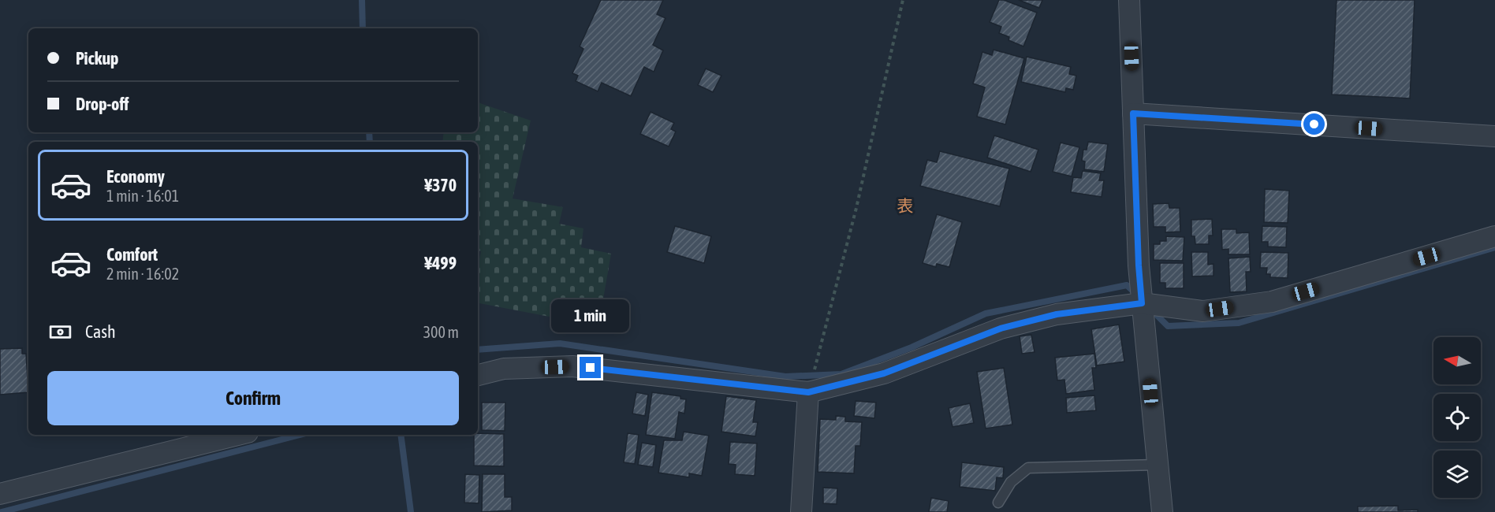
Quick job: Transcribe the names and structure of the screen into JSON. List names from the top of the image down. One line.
{"districts":["表"],"north":"left","page":{"banner":["Pickup","Drop-off"],"list":[{"name":"Economy","note":"1 min · 16:01","value":"¥370"},{"name":"Comfort","note":"2 min · 16:02","value":"¥499"}],"bubble":"1 min","pay":["Cash","300 m"],"buttons":"Confirm"}}
